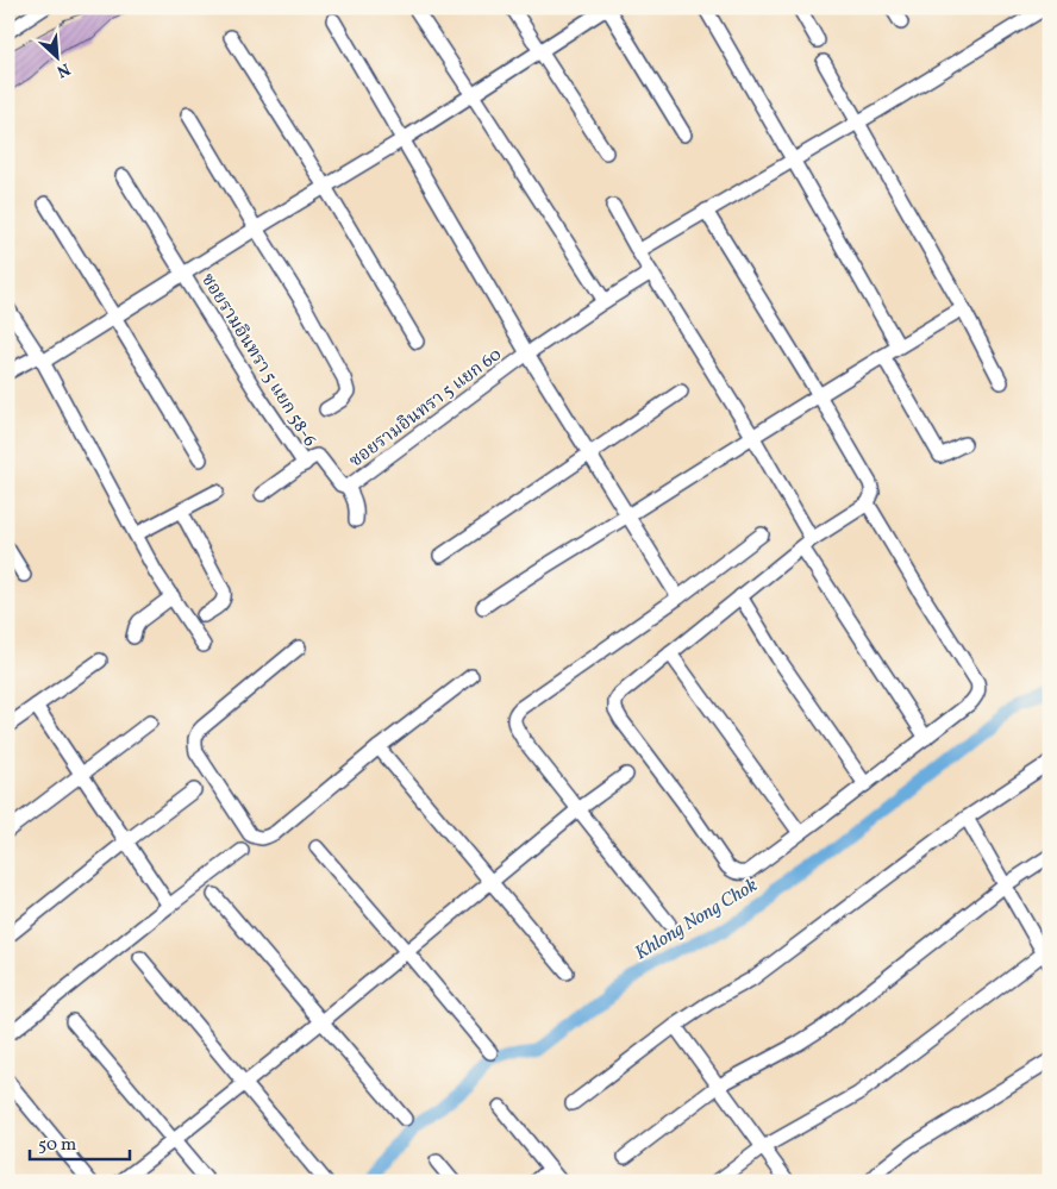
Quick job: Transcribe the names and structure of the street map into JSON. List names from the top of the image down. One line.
{"streets":{"street":["ซอยรามอินทรา 5 แยก 58-6","ซอยรามอินทรา 5 แยก 60"]},"crossings":[["ซอยรามอินทรา 5 แยก 58-6","ซอยรามอินทรา 5 แยก 60"]],"water":["Khlong Nong Chok"],"scale_bar":"50 m","north":"bottom right"}
